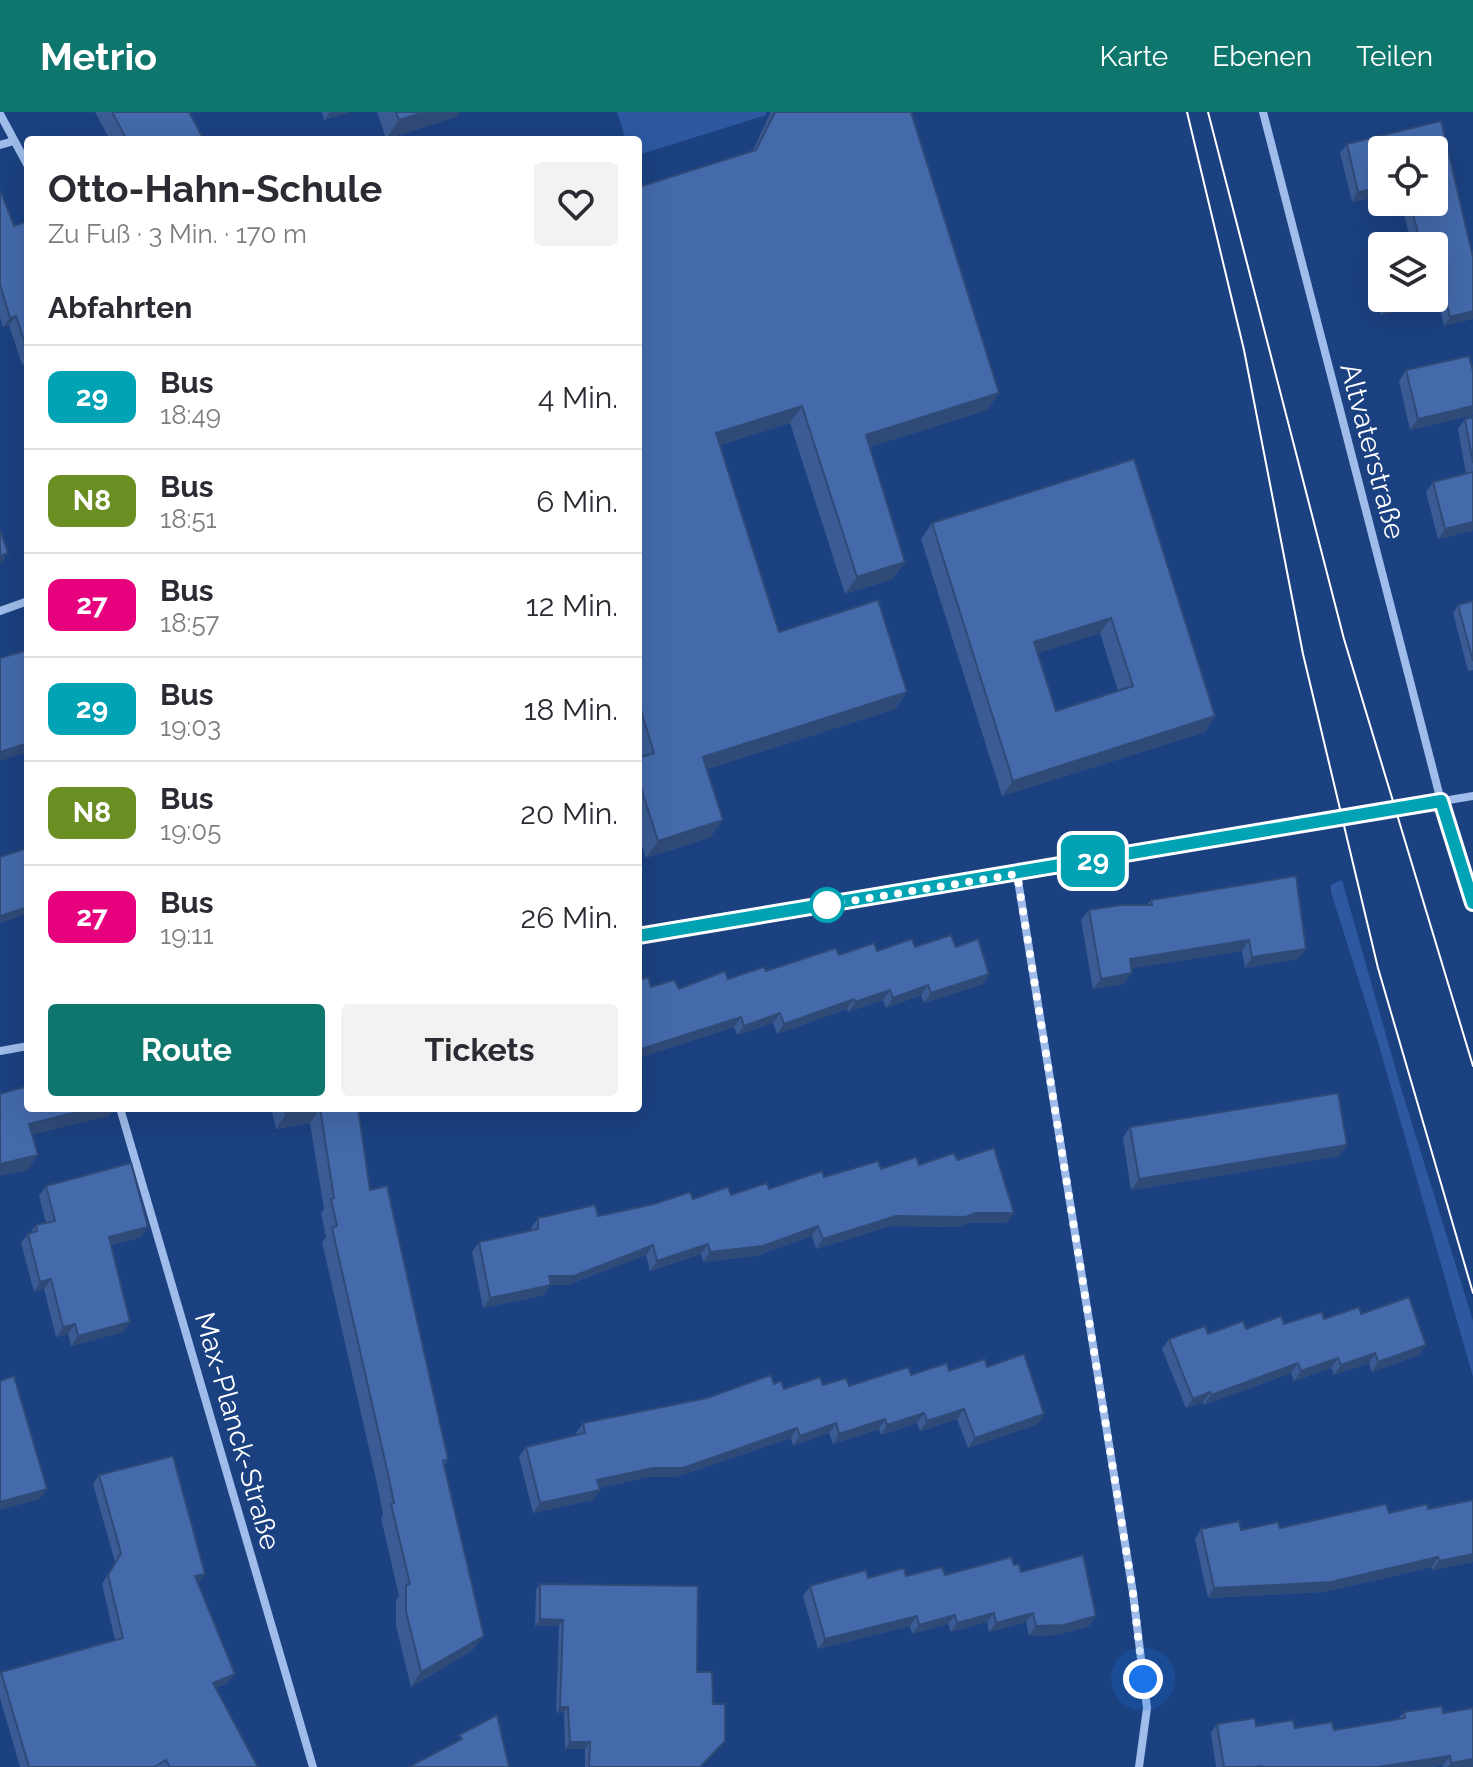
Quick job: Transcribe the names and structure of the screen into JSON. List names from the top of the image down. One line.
{"streets":{"street":["Altvaterstraße","Max-Planck-Straße"]},"lines":["bus line 29"],"page":{"header":"Metrio","nav":["Karte","Ebenen","Teilen"],"on_map":"29","heading":[["Otto-Hahn-Schule","Zu Fuß · 3 Min. · 170 m"],"Abfahrten"],"list":[{"mark":"29","name":"Bus","note":"18:49","value":"4 Min."},{"mark":"N8","name":"Bus","note":"18:51","value":"6 Min."},{"mark":"27","name":"Bus","note":"18:57","value":"12 Min."},{"mark":"29","name":"Bus","note":"19:03","value":"18 Min."},{"mark":"N8","name":"Bus","note":"19:05","value":"20 Min."},{"mark":"27","name":"Bus","note":"19:11","value":"26 Min."}],"buttons":["Route","Tickets"]}}
